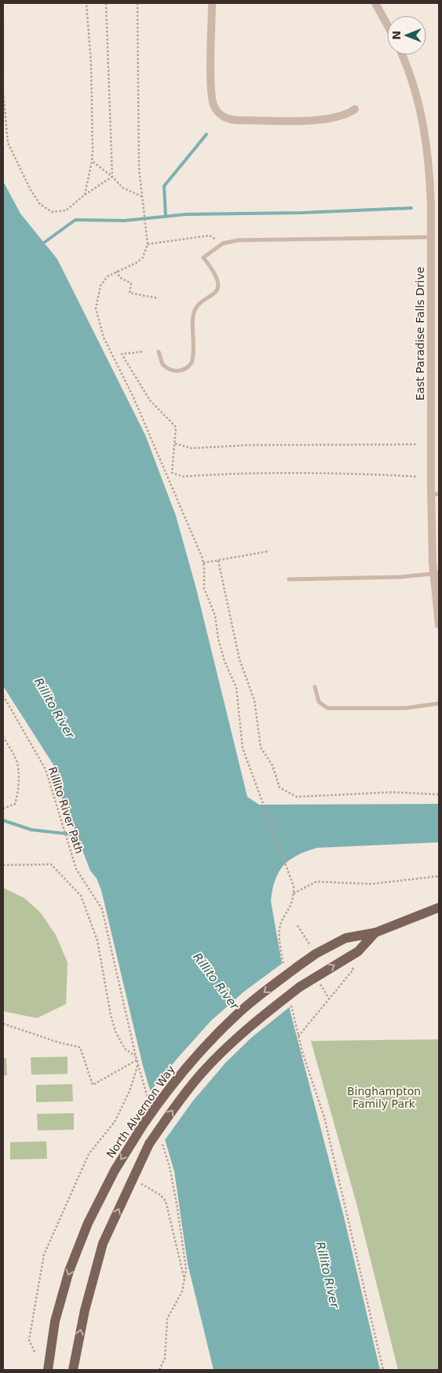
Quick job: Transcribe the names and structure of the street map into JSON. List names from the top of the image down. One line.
{"streets":{"main road":["North Alvernon Way"],"street":["East Paradise Falls Drive"],"path":["Rillito River Path"]},"water":["Rillito River"],"parks":["Binghampton Family Park"],"north":"left"}
